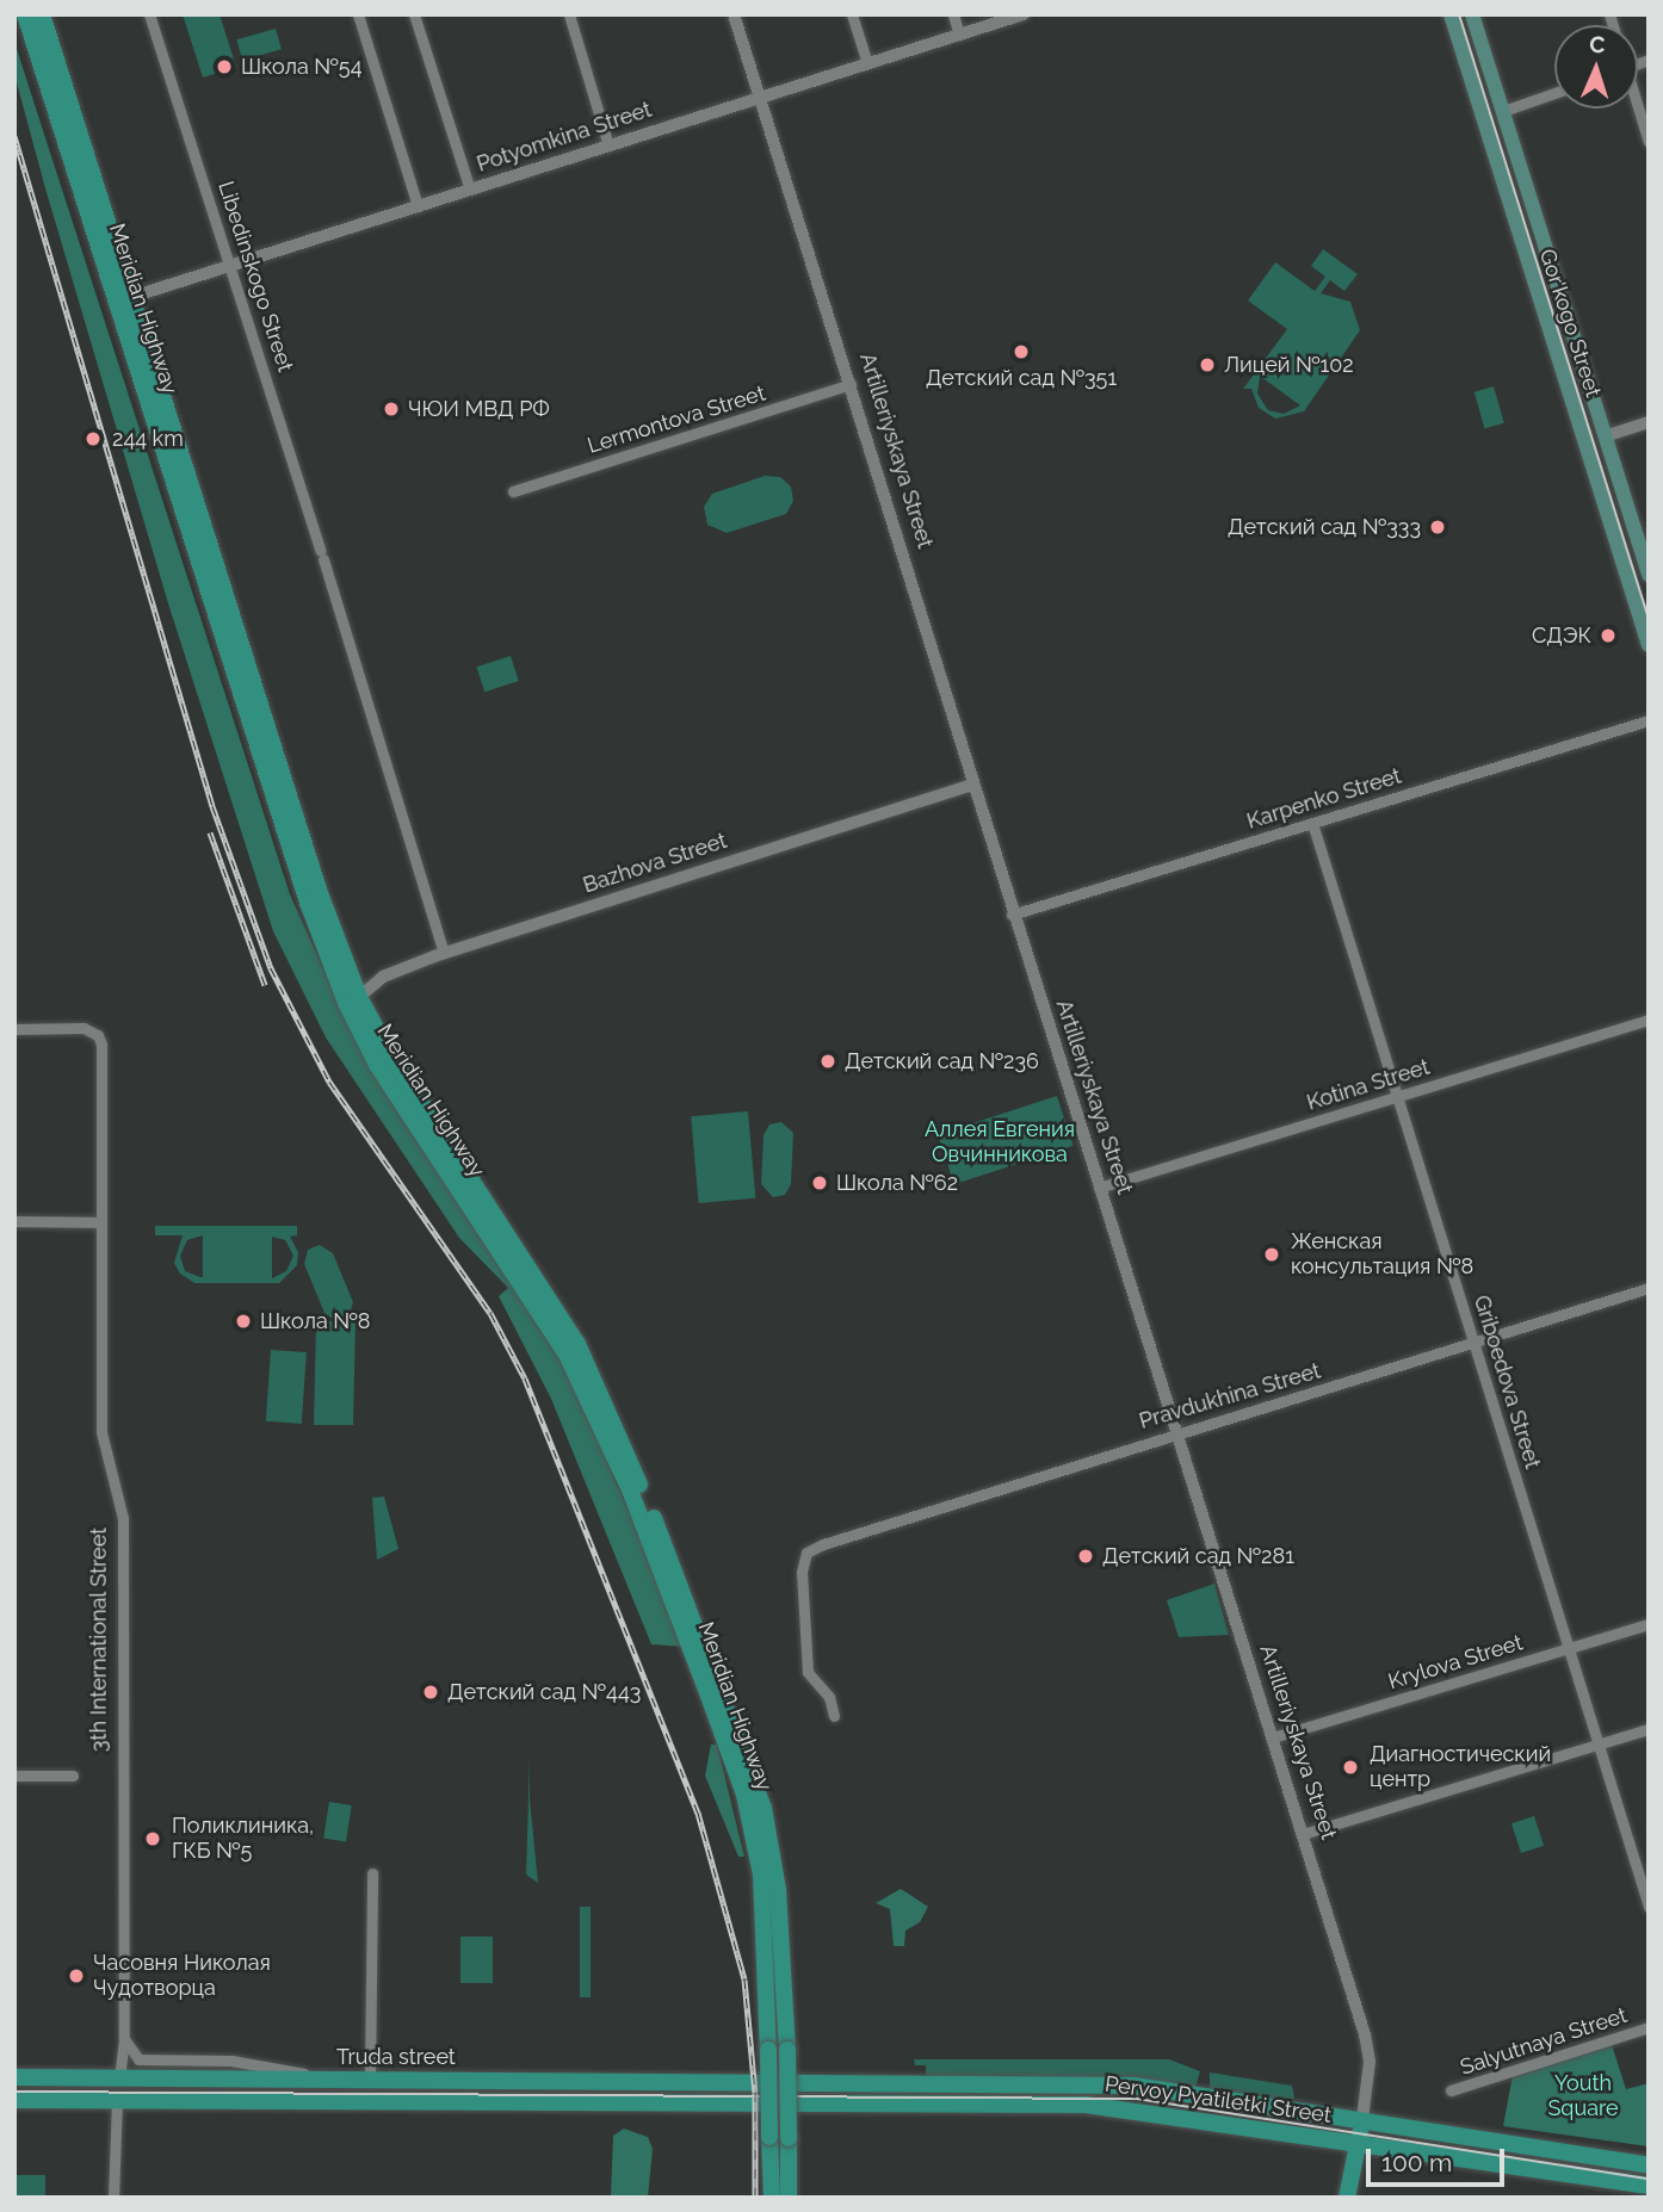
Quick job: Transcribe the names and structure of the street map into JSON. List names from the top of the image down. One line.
{"streets":{"main road":["Meridian Highway","Gor'kogo Street","Artilleriyskaya Street","3th International Street","Truda street","Pervoy Pyatiletki Street"],"street":["Potyomkina Street","Libedinskogo Street","Lermontova Street","Karpenko Street","Bazhova Street","Kotina Street","Griboedova Street","Pravdukhina Street","Krylova Street","Salyutnaya Street"]},"crossings":[["Potyomkina Street","Libedinskogo Street"],["Potyomkina Street","Meridian Highway"],["Potyomkina Street","Artilleriyskaya Street"],["Libedinskogo Street","Bazhova Street"],["Meridian Highway","Bazhova Street"],["Lermontova Street","Artilleriyskaya Street"],["Artilleriyskaya Street","Karpenko Street"],["Artilleriyskaya Street","Bazhova Street"],["Artilleriyskaya Street","Kotina Street"],["Artilleriyskaya Street","Pravdukhina Street"],["Artilleriyskaya Street","Krylova Street"],["Artilleriyskaya Street","Pervoy Pyatiletki Street"],["Karpenko Street","Griboedova Street"],["Kotina Street","Griboedova Street"],["Griboedova Street","Pravdukhina Street"],["Griboedova Street","Krylova Street"],["3th International Street","Truda street"],["3th International Street","Pervoy Pyatiletki Street"],["Truda street","Pervoy Pyatiletki Street"]],"parks":["Аллея Евгения Овчинникова","Youth Square"],"places":["Школа №54","Детский сад №351","Лицей №102","ЧЮИ МВД РФ","244 km","Детский сад №333","СДЭК","Детский сад №236","Школа №62","Женская консультация №8","Школа №8","Детский сад №281","Детский сад №443","Диагностический центр","Поликлиника, ГКБ №5","Часовня Николая Чудотворца"],"scale_bar":"100 m","north":"top"}
